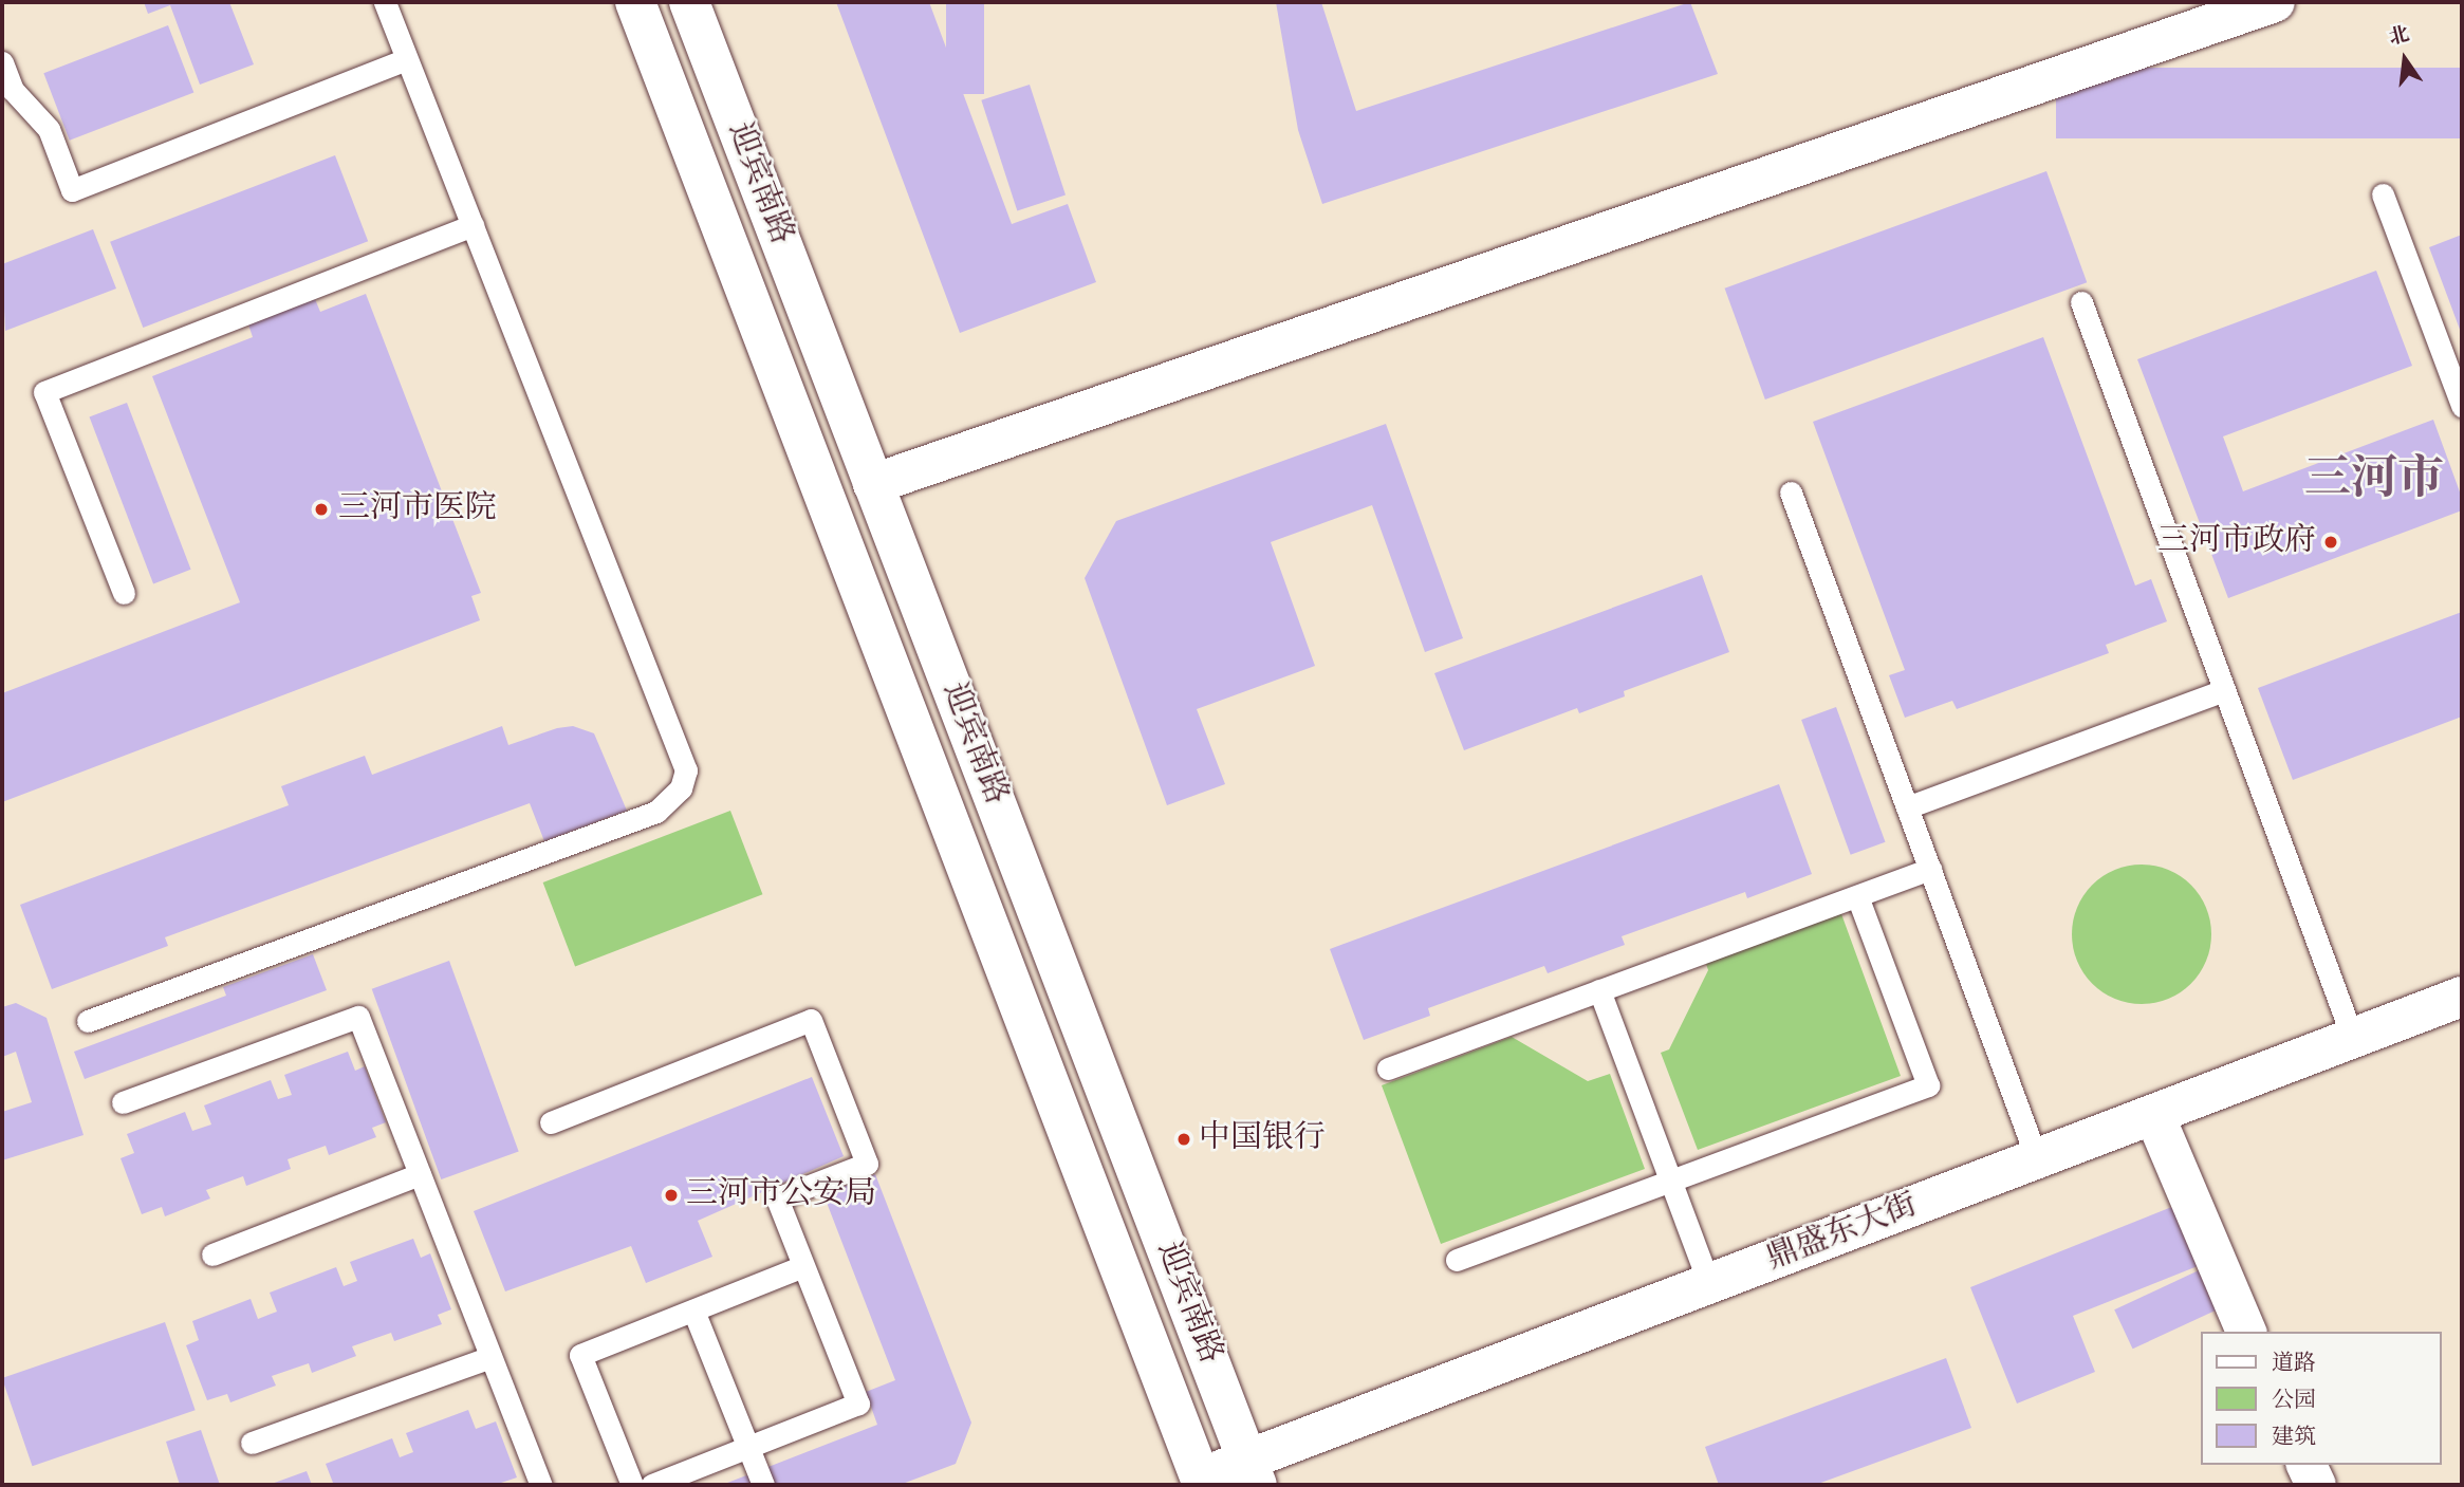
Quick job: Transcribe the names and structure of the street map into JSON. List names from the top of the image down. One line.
{"streets":{"main road":["迎宾南路","鼎盛东大街"]},"crossings":[["迎宾南路","鼎盛东大街"]],"districts":["三河市"],"places":["三河市医院","三河市政府","中国银行","三河市公安局"],"legend":["道路","公园","建筑"],"north":"top"}
